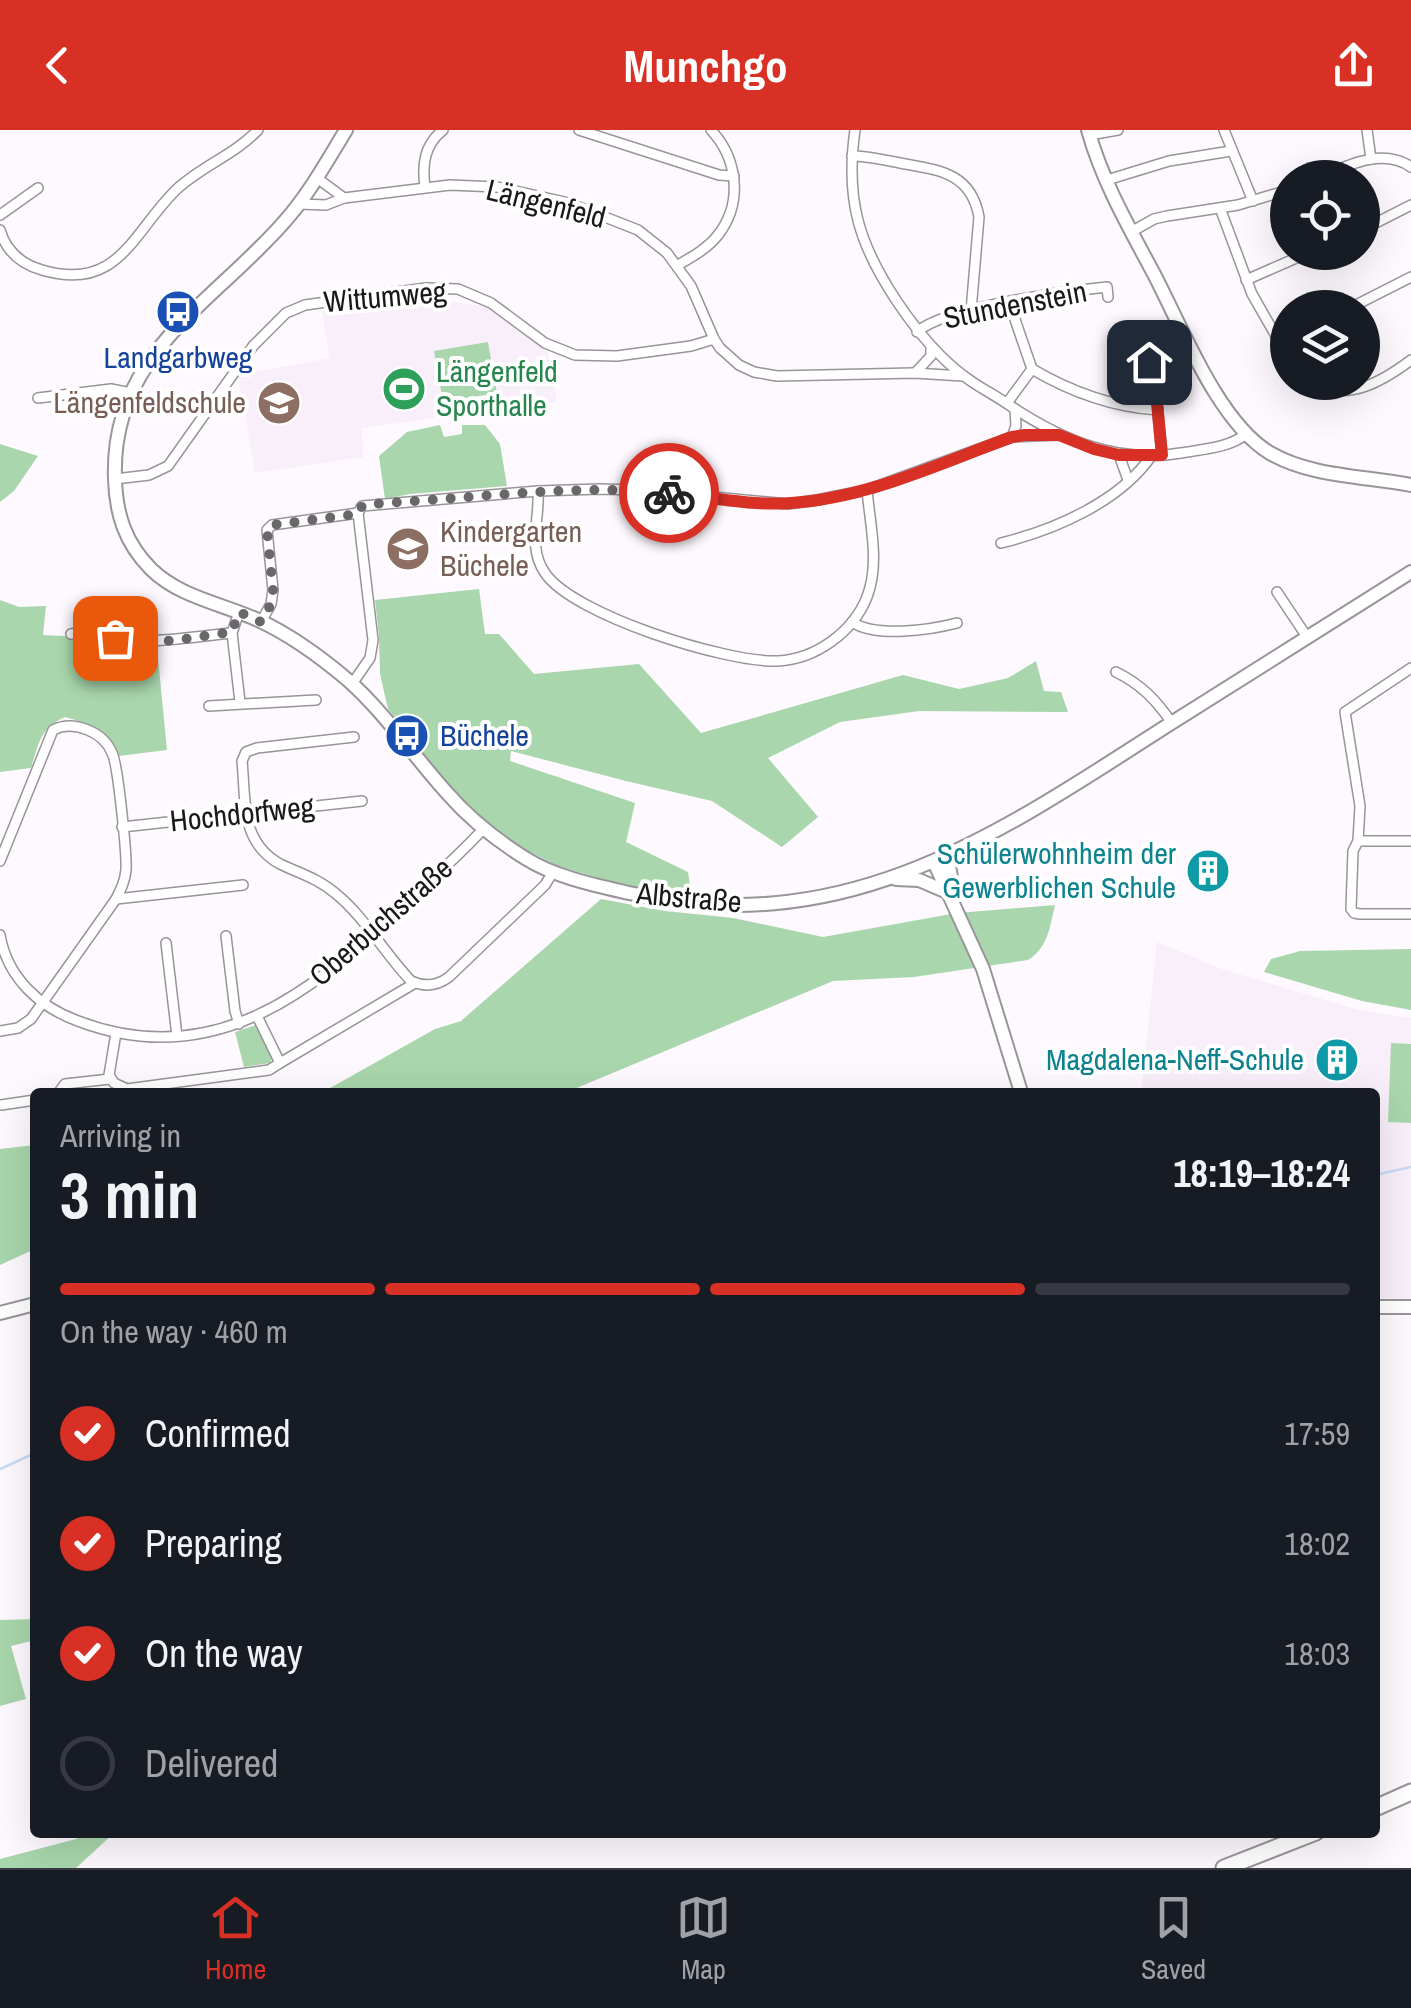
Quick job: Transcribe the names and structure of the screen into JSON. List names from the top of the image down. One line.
{"streets":{"street":["Längenfeld","Wittumweg","Stundenstein","Hochdorfweg","Albstraße","Oberbuchstraße"]},"crossings":[["Längenfeld","Wittumweg"],["Längenfeld","Albstraße"],["Wittumweg","Albstraße"],["Albstraße","Oberbuchstraße"]],"places":{"bus stop":["Landgarbweg","Büchele"],"sports":["Längenfeld Sporthalle"],"school or university":["Längenfeldschule","Kindergarten Büchele"],"building":["Schülerwohnheim der Gewerblichen Schule","Magdalena-Neff-Schule"]},"page":{"header":"Munchgo","heading":["3 min","Arriving in","18:19–18:24"],"bar":"On the way · 460 m","list":[["Confirmed","17:59"],["Preparing","18:02"],["On the way","18:03"],"Delivered"],"tabs":["Home","Map","Saved"]}}
